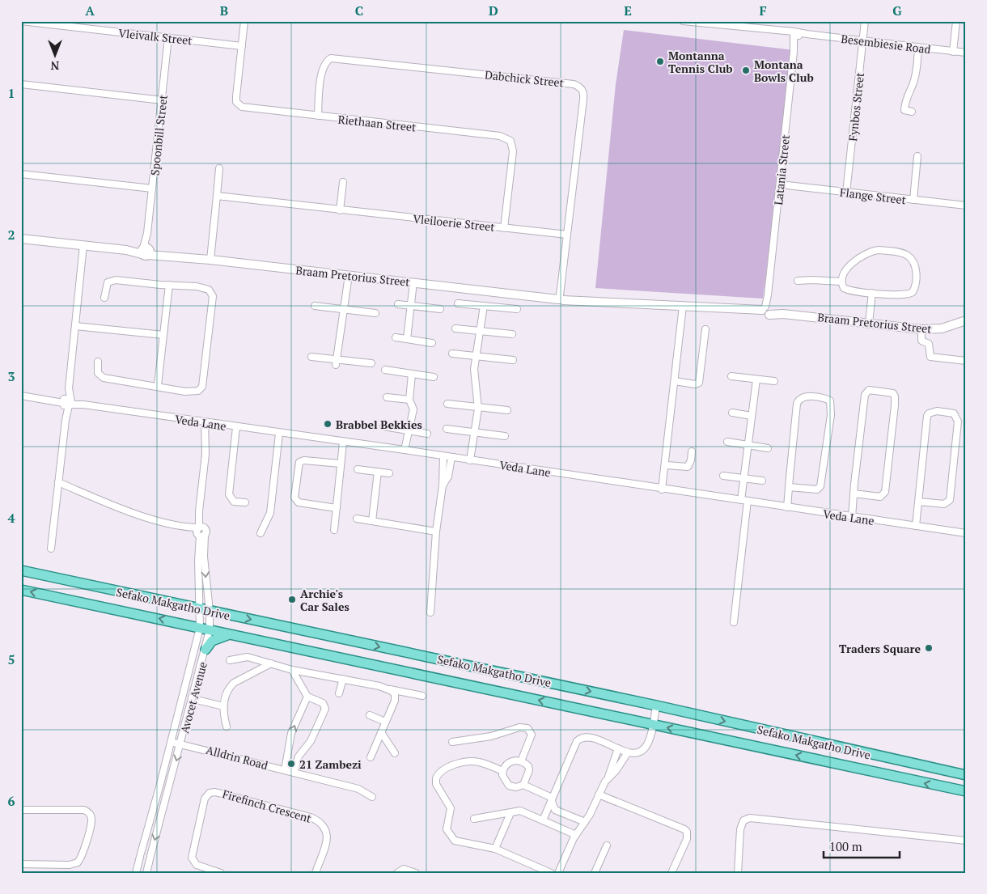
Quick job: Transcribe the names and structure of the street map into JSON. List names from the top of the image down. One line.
{"streets":{"main road":["Sefako Makgatho Drive"],"street":["Vleivalk Street","Besembiesie Road","Dabchick Street","Fynbos Street","Riethaan Street","Spoonbill Street","Latania Street","Flange Street","Vleiloerie Street","Braam Pretorius Street","Veda Lane","Avocet Avenue","Alldrin Road","Firefinch Crescent"]},"crossings":[["Vleivalk Street","Riethaan Street"],["Vleivalk Street","Spoonbill Street"],["Besembiesie Road","Fynbos Street"],["Besembiesie Road","Latania Street"],["Dabchick Street","Riethaan Street"],["Dabchick Street","Vleiloerie Street"],["Dabchick Street","Braam Pretorius Street"],["Fynbos Street","Flange Street"],["Riethaan Street","Vleiloerie Street"],["Spoonbill Street","Braam Pretorius Street"],["Latania Street","Flange Street"],["Latania Street","Braam Pretorius Street"],["Veda Lane","Avocet Avenue"],["Sefako Makgatho Drive","Avocet Avenue"],["Avocet Avenue","Alldrin Road"]],"places":["Montanna Tennis Club","Montana Bowls Club","Brabbel Bekkies","Archie's Car Sales","Traders Square","21 Zambezi"],"scale_bar":"100 m","north":"bottom","grid":{"columns":["A","B","C","D","E","F","G"],"rows":["1","2","3","4","5","6"]}}
